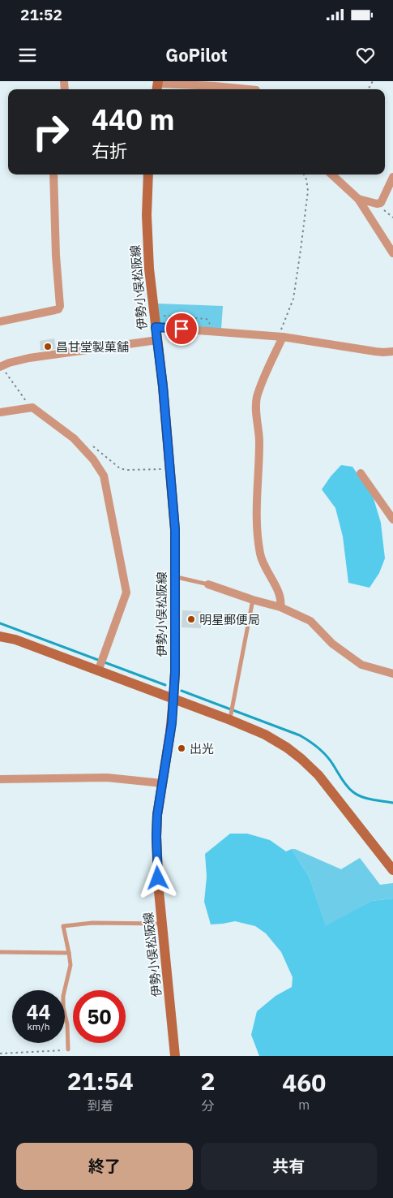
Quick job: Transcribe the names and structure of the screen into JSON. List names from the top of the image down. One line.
{"streets":{"main road":["伊勢小俣松阪線"]},"places":["昌甘堂製菓舗","明星郵便局","出光"],"page":{"status":"21:52","header":"GoPilot","turn":["440 m","右折"],"speed":"44 km/h","limit":"50","eta":["21:54","到着","2","分","460","m"],"buttons":["終了","共有"]}}
